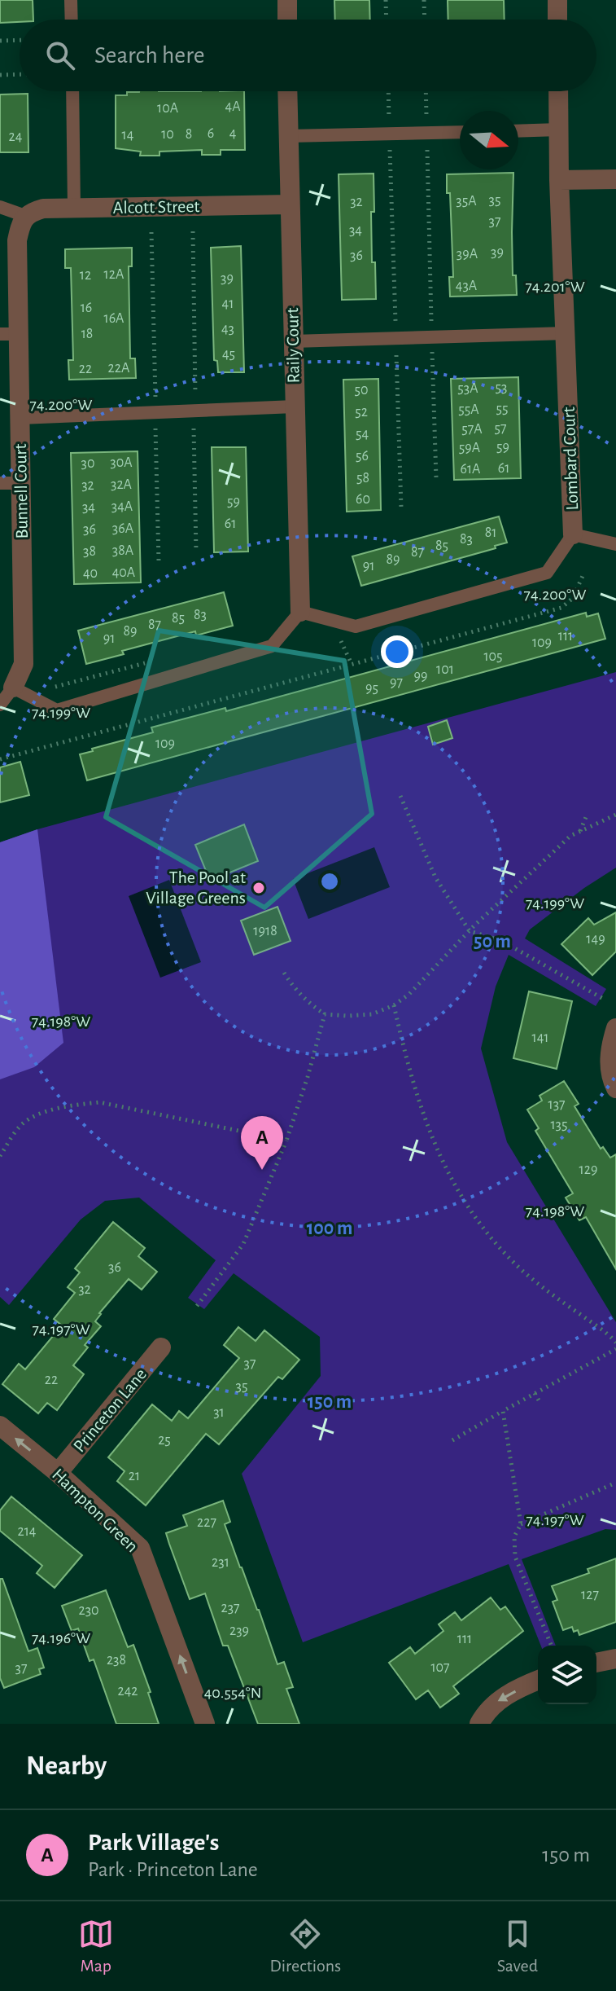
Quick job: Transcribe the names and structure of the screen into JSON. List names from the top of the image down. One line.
{"streets":{"street":["Alcott Street","Raily Court","Lombard Court","Bunnell Court","Princeton Lane","Hampton Green"]},"crossings":[["Alcott Street","Raily Court"],["Alcott Street","Bunnell Court"],["Raily Court","Lombard Court"],["Princeton Lane","Hampton Green"]],"one_way":["Hampton Green"],"places":["The Pool at Village Greens"],"house_numbers":["4A","10A","6","4","10","8","14","24","35","35A","32","37","34","39","39A","36","12A","12","39","43A","41","16","16A","43","18","45","22A","22","53","53A","50","55","55A","52","57","57A","54","59","59A","56","30A","30","61","61A","58","32A","32","60","59","34A","34","61","36A","36","81","83","85","38A","38","87","89","91","40A","40","83","85","87","89","111","91","109","105","101","99","97","95","109","1918","149","141","137","135","129","36","32","37","22","35","31","25","21","227","214","231","127","237","230","239","111","238","107","37","242"],"north":"right","page":{"search":"Search here","pins":"A","heading":"Nearby","list":[{"mark":"A","name":"Park Village's","note":"Park · Princeton Lane","value":"150 m"}],"nav":["Map","Directions","Saved"]},"coordinates":["74.201°W","74.200°W","74.199°W","74.198°W","74.197°W","74.196°W","40.554°N"],"rings":["50 m","100 m","150 m"]}
